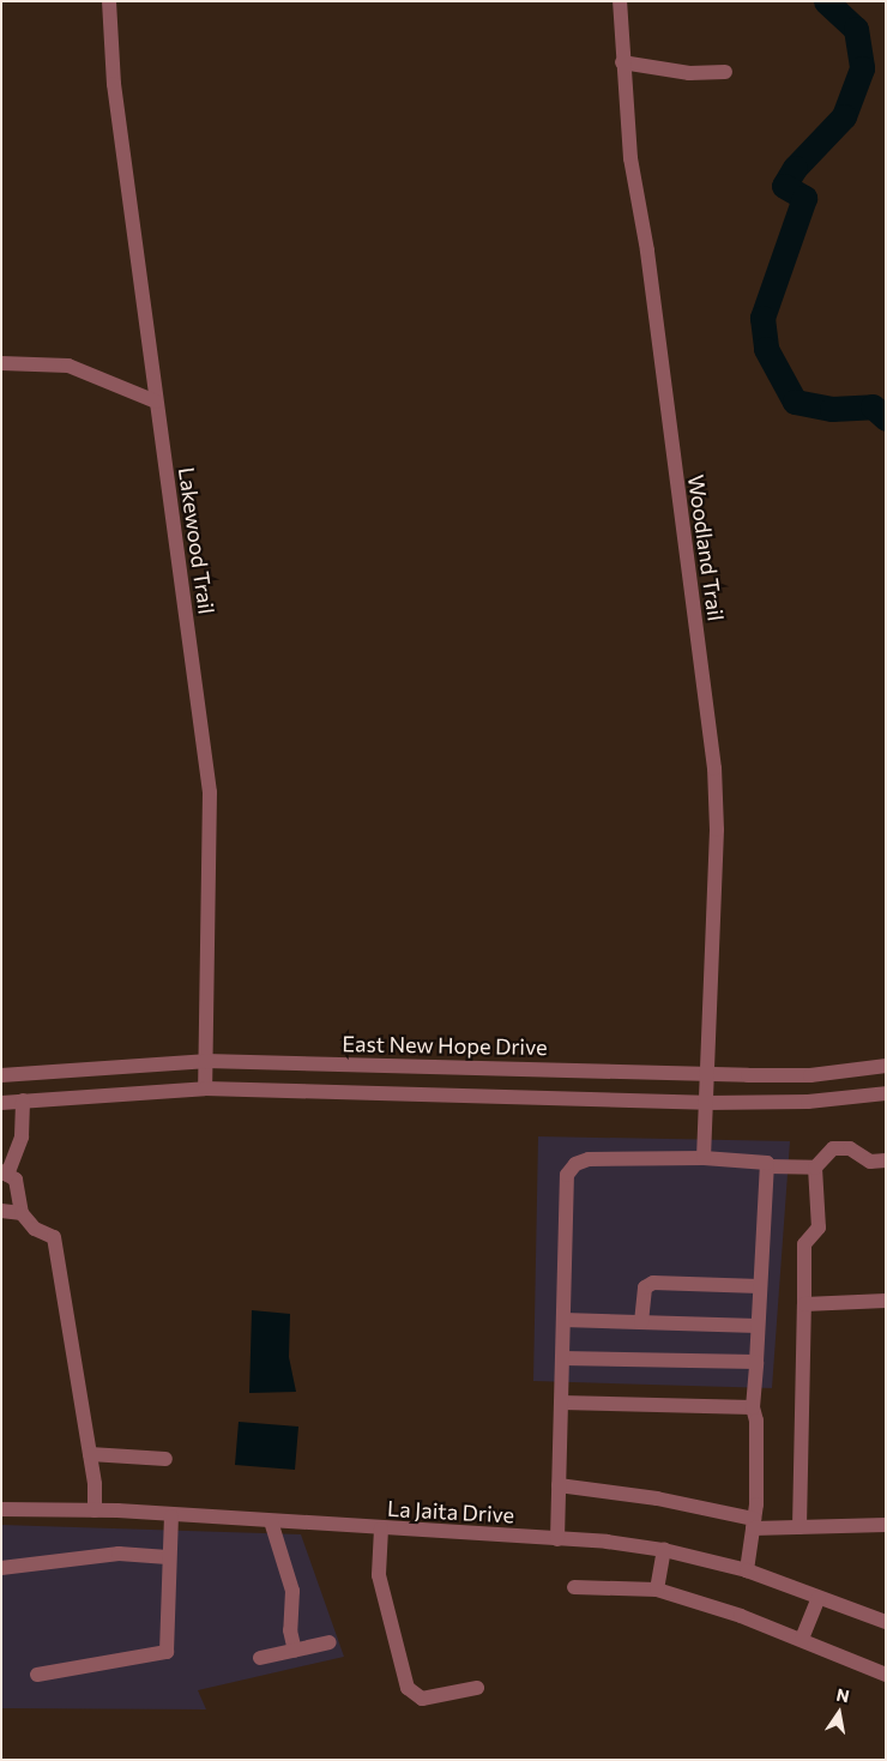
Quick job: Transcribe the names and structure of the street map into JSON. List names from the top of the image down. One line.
{"streets":{"street":["Lakewood Trail","Woodland Trail","East New Hope Drive","La Jaita Drive"]},"crossings":[["Lakewood Trail","East New Hope Drive"],["Woodland Trail","East New Hope Drive"]],"north":"top"}
